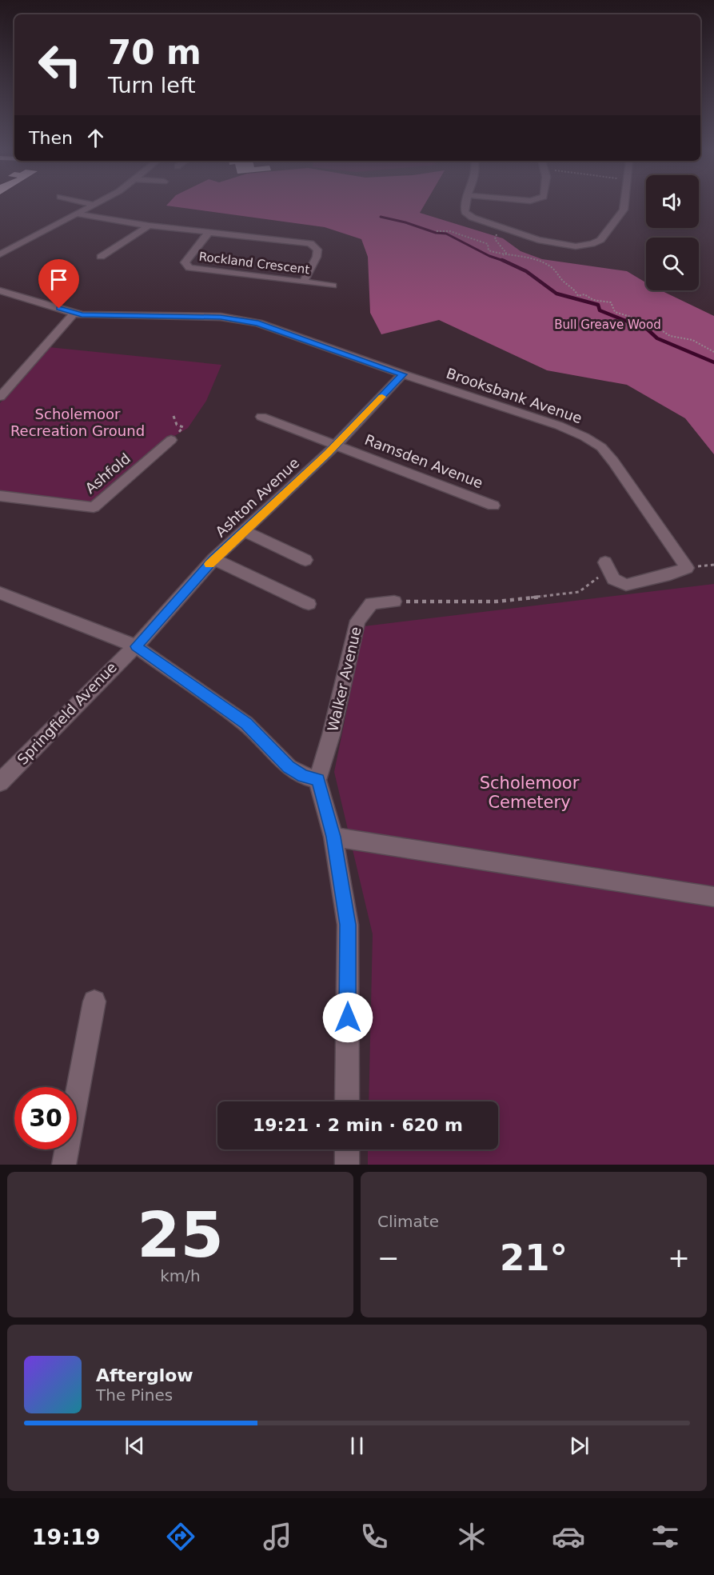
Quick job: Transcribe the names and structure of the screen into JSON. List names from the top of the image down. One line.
{"streets":{"street":["Rockland Crescent","Brooksbank Avenue","Ramsden Avenue","Ashfold","Ashton Avenue","Walker Avenue","Springfield Avenue"]},"crossings":[["Brooksbank Avenue","Ashton Avenue"],["Ramsden Avenue","Ashton Avenue"],["Ashton Avenue","Springfield Avenue"]],"parks":["Bull Greave Wood","Scholemoor Recreation Ground","Scholemoor Cemetery"],"page":{"turn":["70 m","Turn left"],"then":"Then","limit":"30","trip":"19:21 · 2 min · 620 m","tile":[["25","km/h"],"Climate"],"heat":["−","21°","+"],"song":["Afterglow","The Pines"],"tabs":"19:19"}}
